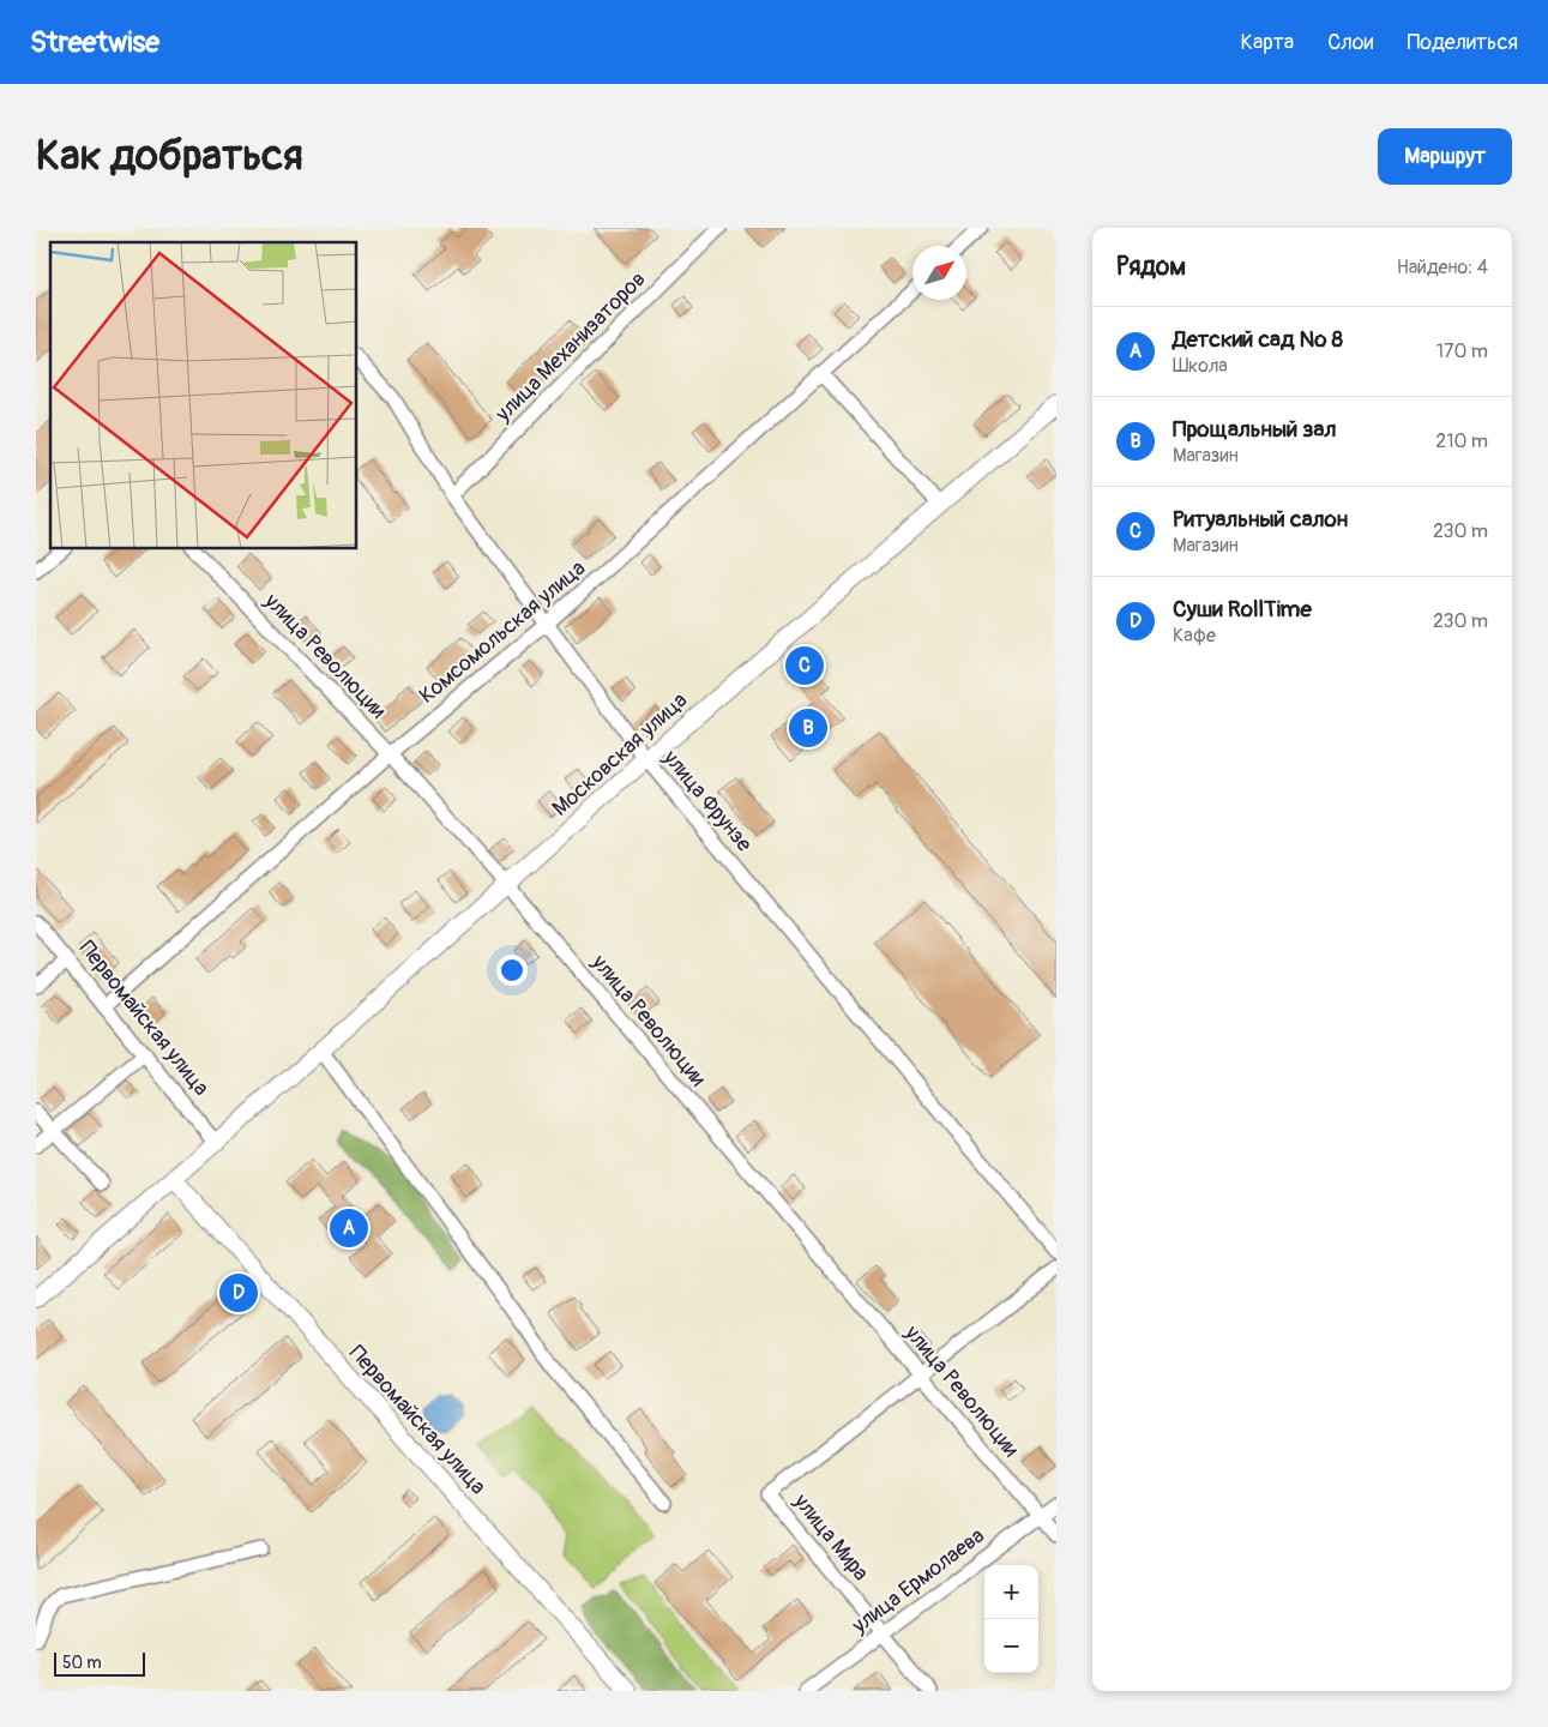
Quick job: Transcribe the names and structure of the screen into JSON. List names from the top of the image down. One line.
{"streets":{"street":["улица Механизаторов","Комсомольская улица","улица Революции","Московская улица","улица Фрунзе","Первомайская улица","улица Мира","улица Ермолаева"]},"crossings":[["улица Механизаторов","улица Фрунзе"],["Комсомольская улица","улица Революции"],["Комсомольская улица","улица Фрунзе"],["Комсомольская улица","Первомайская улица"],["улица Революции","Московская улица"],["улица Революции","улица Мира"],["улица Революции","улица Ермолаева"],["Московская улица","улица Фрунзе"],["Московская улица","Первомайская улица"],["улица Мира","улица Ермолаева"]],"scale_bar":"50 m","north":"top right","page":{"header":"Streetwise","nav":["Карта","Слои","Поделиться"],"buttons":"Маршрут","title":"Как добраться","heading":["Рядом","Найдено: 4"],"list":[{"mark":"A","name":"Детский сад № 8","note":"Школа","value":"170 m"},{"mark":"B","name":"Прощальный зал","note":"Магазин","value":"210 m"},{"mark":"C","name":"Ритуальный салон","note":"Магазин","value":"230 m"},{"mark":"D","name":"Суши RollTime","note":"Кафе","value":"230 m"}],"pins":["C","B","A","D"],"map_buttons":["+","−"],"scale":"50 m"}}
